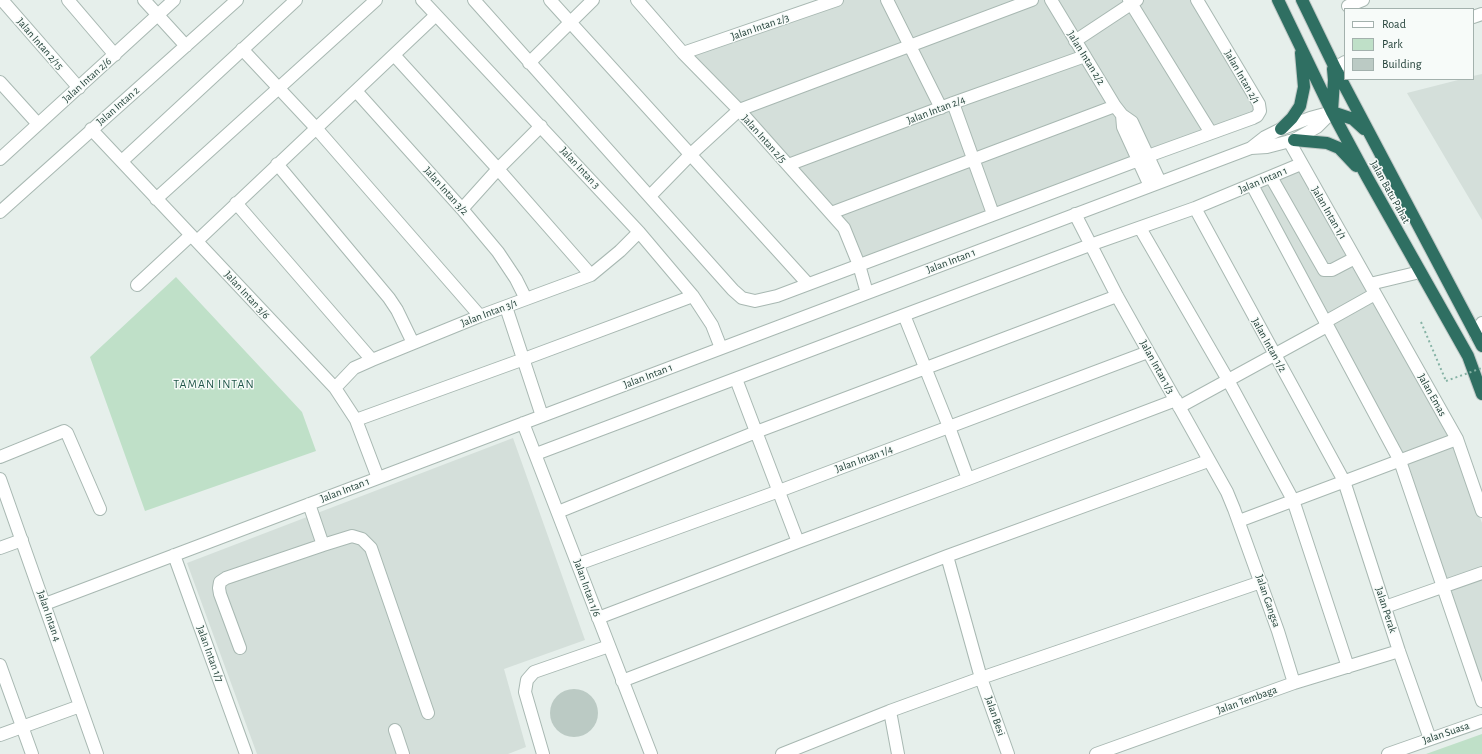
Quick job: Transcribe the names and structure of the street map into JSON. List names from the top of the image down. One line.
{"streets":{"highway":["Jalan Batu Pahat"],"street":["Jalan Intan 2/3","Jalan Intan 2/15","Jalan Intan 2/2","Jalan Intan 2/1","Jalan Intan 2/6","Jalan Intan 2","Jalan Intan 2/4","Jalan Intan 2/5","Jalan Intan 3","Jalan Intan 1","Jalan Intan 3/2","Jalan Intan 1/1","Jalan Intan 3/6","Jalan Intan 3/1","Jalan Intan 1/2","Jalan Intan 1/3","Jalan Emas","Jalan Intan 1/4","Jalan Intan 1/6","Jalan Gangsa","Jalan Perak","Jalan Intan 4","Jalan Intan 1/7","Jalan Tembaga","Jalan Besi","Jalan Suasa"]},"crossings":[["Jalan Intan 2/3","Jalan Intan 2/5"],["Jalan Intan 2/15","Jalan Intan 2/6"],["Jalan Intan 2/2","Jalan Intan 2/1"],["Jalan Intan 2/2","Jalan Intan 2/4"],["Jalan Intan 2/2","Jalan Intan 1"],["Jalan Intan 2","Jalan Intan 3/6"],["Jalan Intan 2/4","Jalan Intan 2/5"],["Jalan Intan 2/5","Jalan Intan 1"],["Jalan Intan 3","Jalan Intan 1"],["Jalan Intan 3","Jalan Intan 3/1"],["Jalan Intan 1","Jalan Batu Pahat"],["Jalan Intan 1","Jalan Intan 1/1"],["Jalan Intan 1","Jalan Intan 3/6"],["Jalan Intan 1","Jalan Intan 1/2"],["Jalan Intan 1","Jalan Intan 1/3"],["Jalan Intan 1","Jalan Intan 1/6"],["Jalan Intan 1","Jalan Intan 4"],["Jalan Intan 1","Jalan Intan 1/7"],["Jalan Intan 3/2","Jalan Intan 3/1"],["Jalan Intan 1/1","Jalan Emas"],["Jalan Intan 3/6","Jalan Intan 3/1"],["Jalan Intan 1/2","Jalan Perak"],["Jalan Intan 1/3","Jalan Intan 1/4"],["Jalan Intan 1/3","Jalan Gangsa"],["Jalan Intan 1/4","Jalan Intan 1/6"],["Jalan Gangsa","Jalan Tembaga"],["Jalan Perak","Jalan Tembaga"],["Jalan Perak","Jalan Suasa"]],"districts":["TAMAN INTAN"],"legend":["Road","Park","Building"]}
